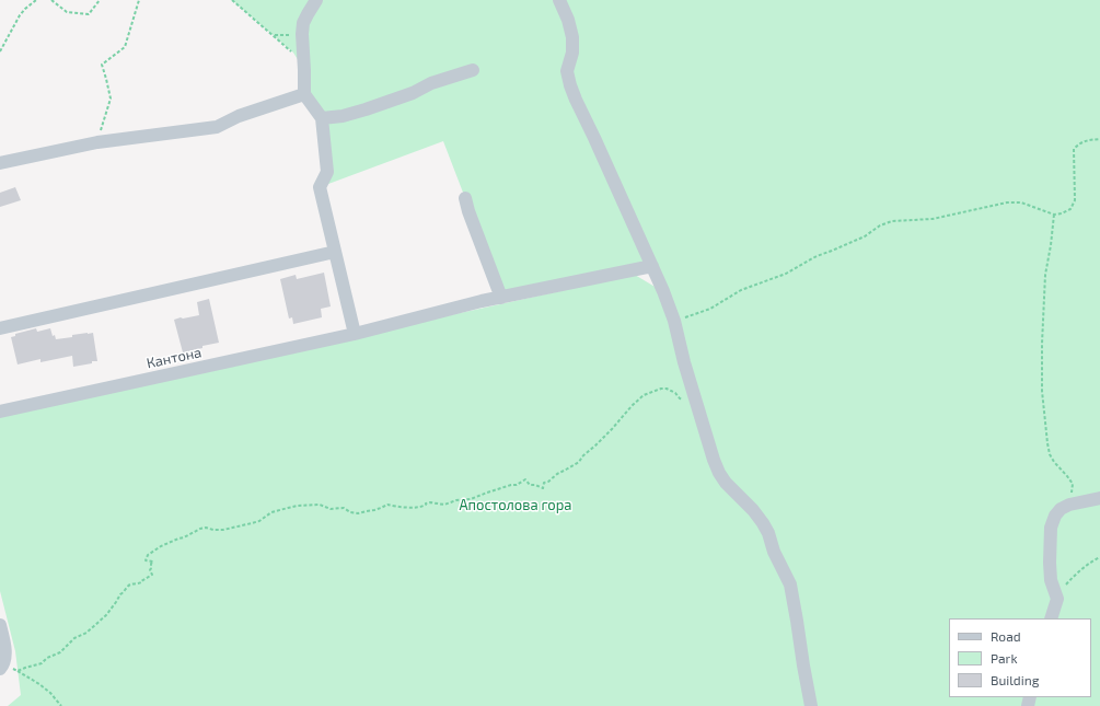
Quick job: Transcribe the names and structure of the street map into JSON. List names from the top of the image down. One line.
{"streets":{"street":["Кантона"]},"parks":["Апостолова гора"],"legend":["Road","Park","Building"]}
